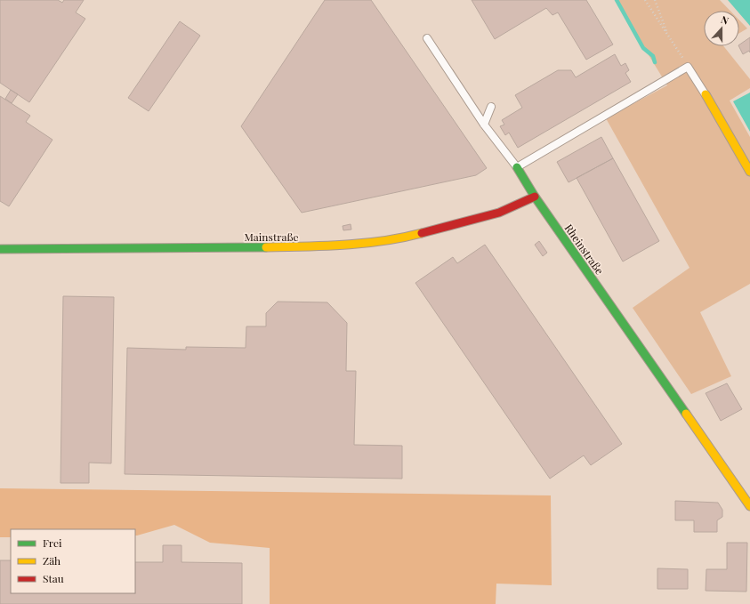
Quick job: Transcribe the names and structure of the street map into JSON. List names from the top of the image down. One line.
{"streets":{"street":["Mainstraße","Rheinstraße"]},"crossings":[["Mainstraße","Rheinstraße"]],"legend":["Frei","Zäh","Stau"],"north":"top"}
